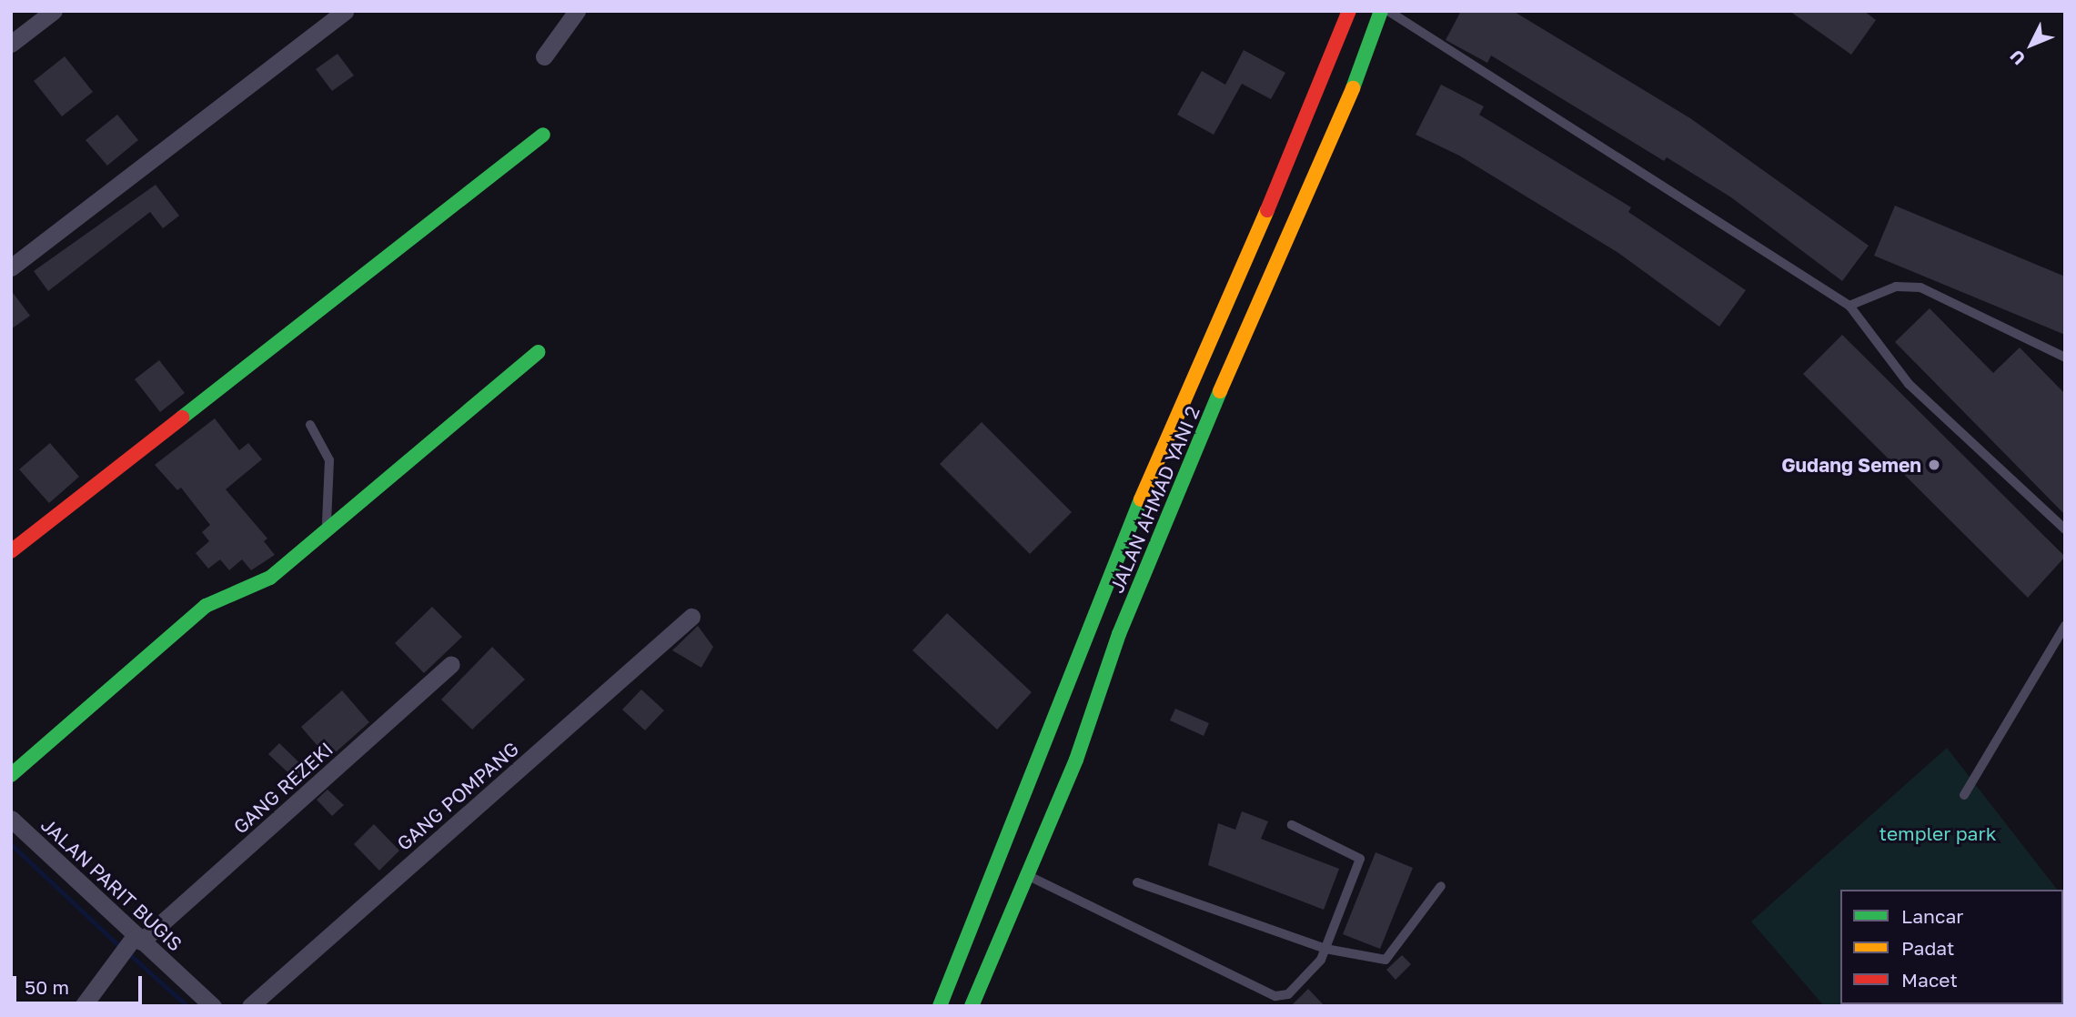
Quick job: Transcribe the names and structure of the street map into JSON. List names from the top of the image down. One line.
{"streets":{"main road":["JALAN AHMAD YANI 2"],"street":["GANG REZEKI","GANG POMPANG","JALAN PARIT BUGIS"]},"crossings":[["GANG REZEKI","JALAN PARIT BUGIS"]],"parks":["templer park"],"places":["Gudang Semen"],"legend":["Lancar","Padat","Macet"],"scale_bar":"50 m","north":"bottom left"}
